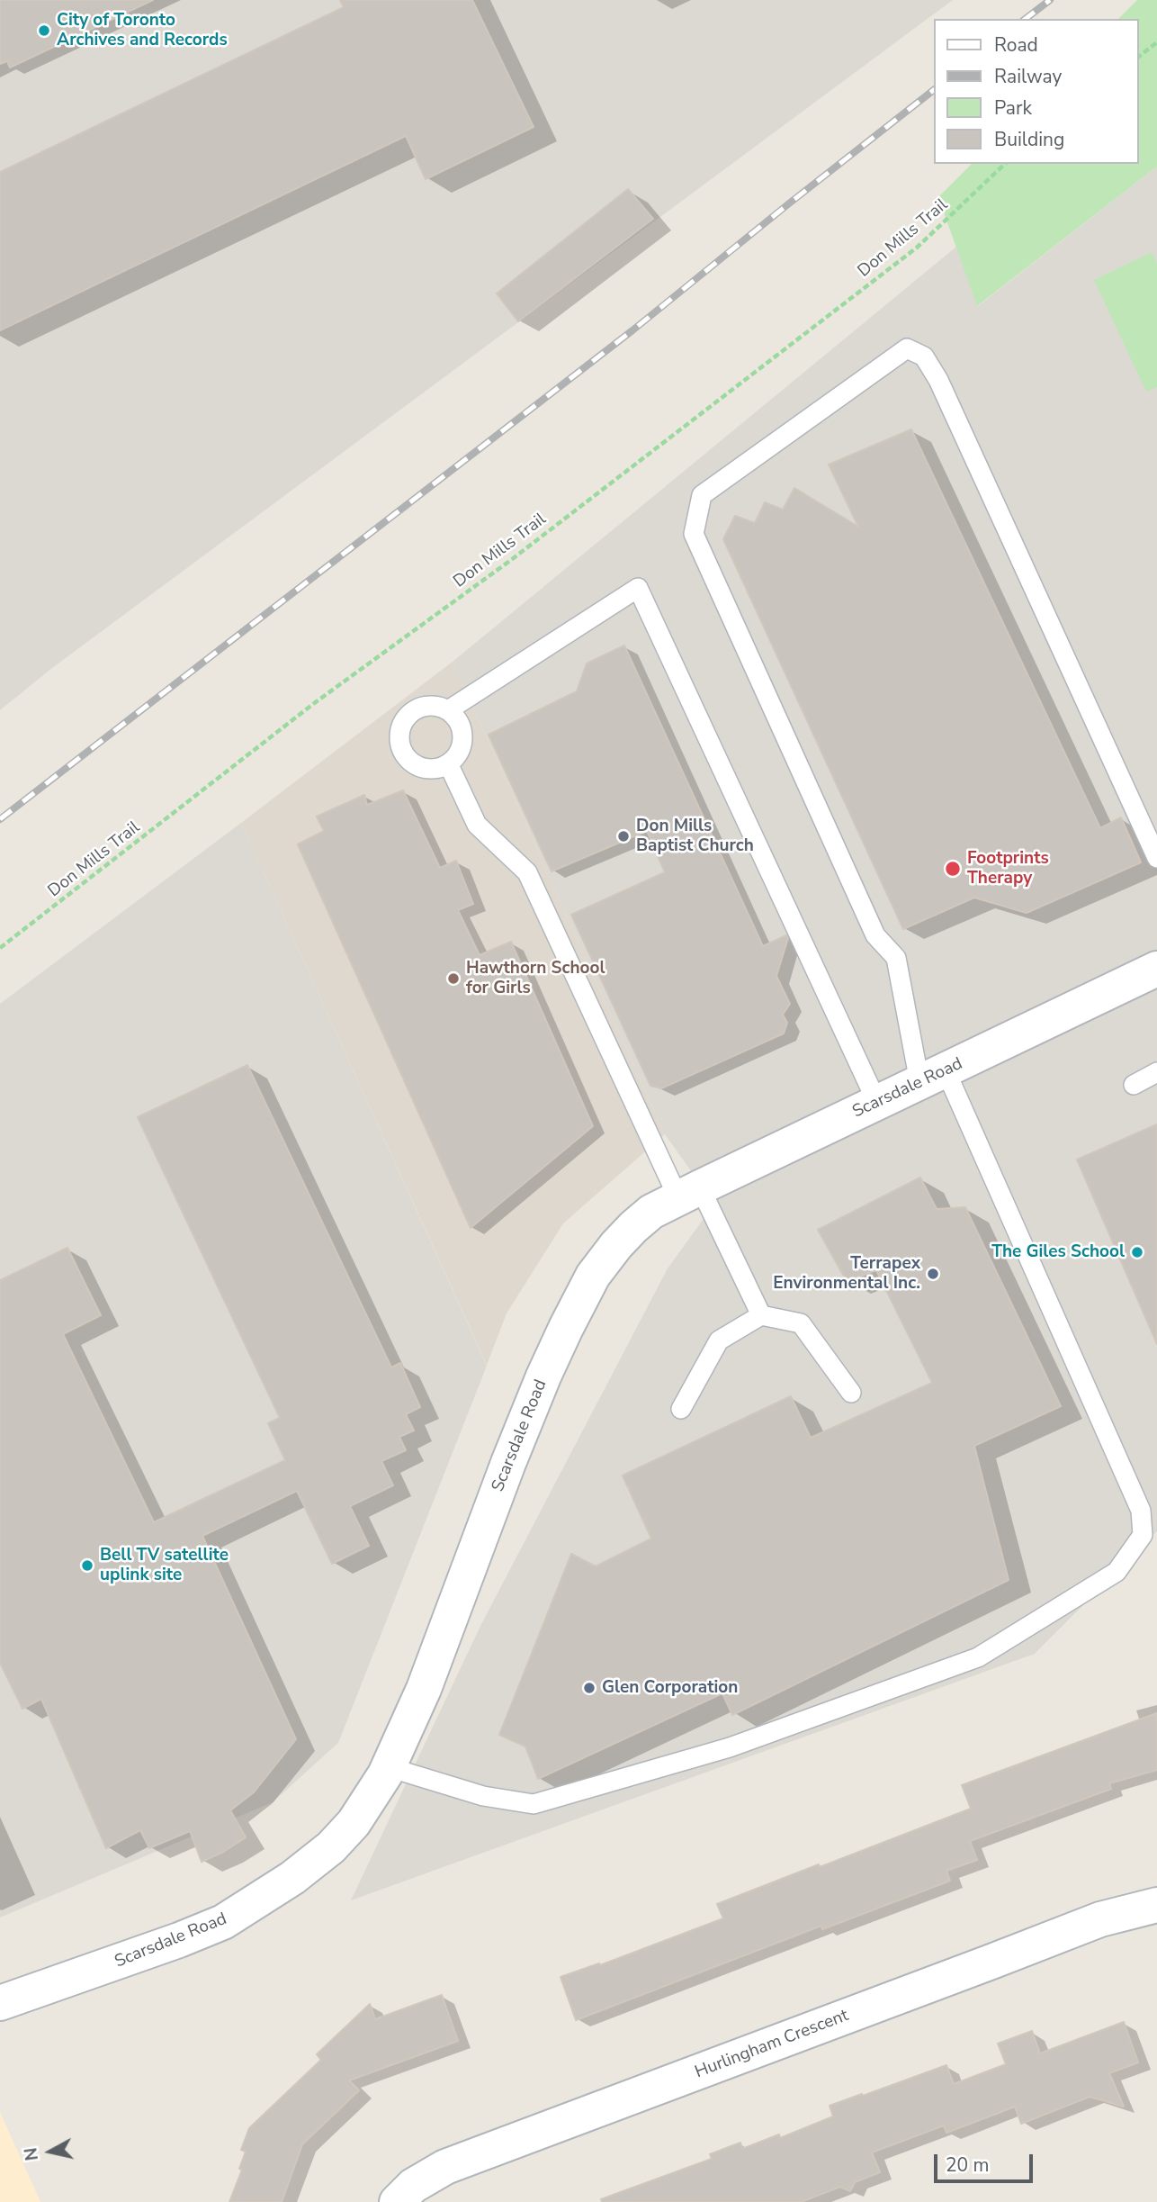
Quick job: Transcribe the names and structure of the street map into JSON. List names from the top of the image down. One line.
{"streets":{"street":["Scarsdale Road","Hurlingham Crescent"],"path":["Don Mills Trail"]},"places":["City of Toronto Archives and Records","Don Mills Baptist Church","Footprints Therapy","Hawthorn School for Girls","The Giles School","Terrapex Environmental Inc.","Bell TV satellite uplink site","Glen Corporation"],"legend":["Road","Railway","Park","Building"],"scale_bar":"20 m","north":"left"}
